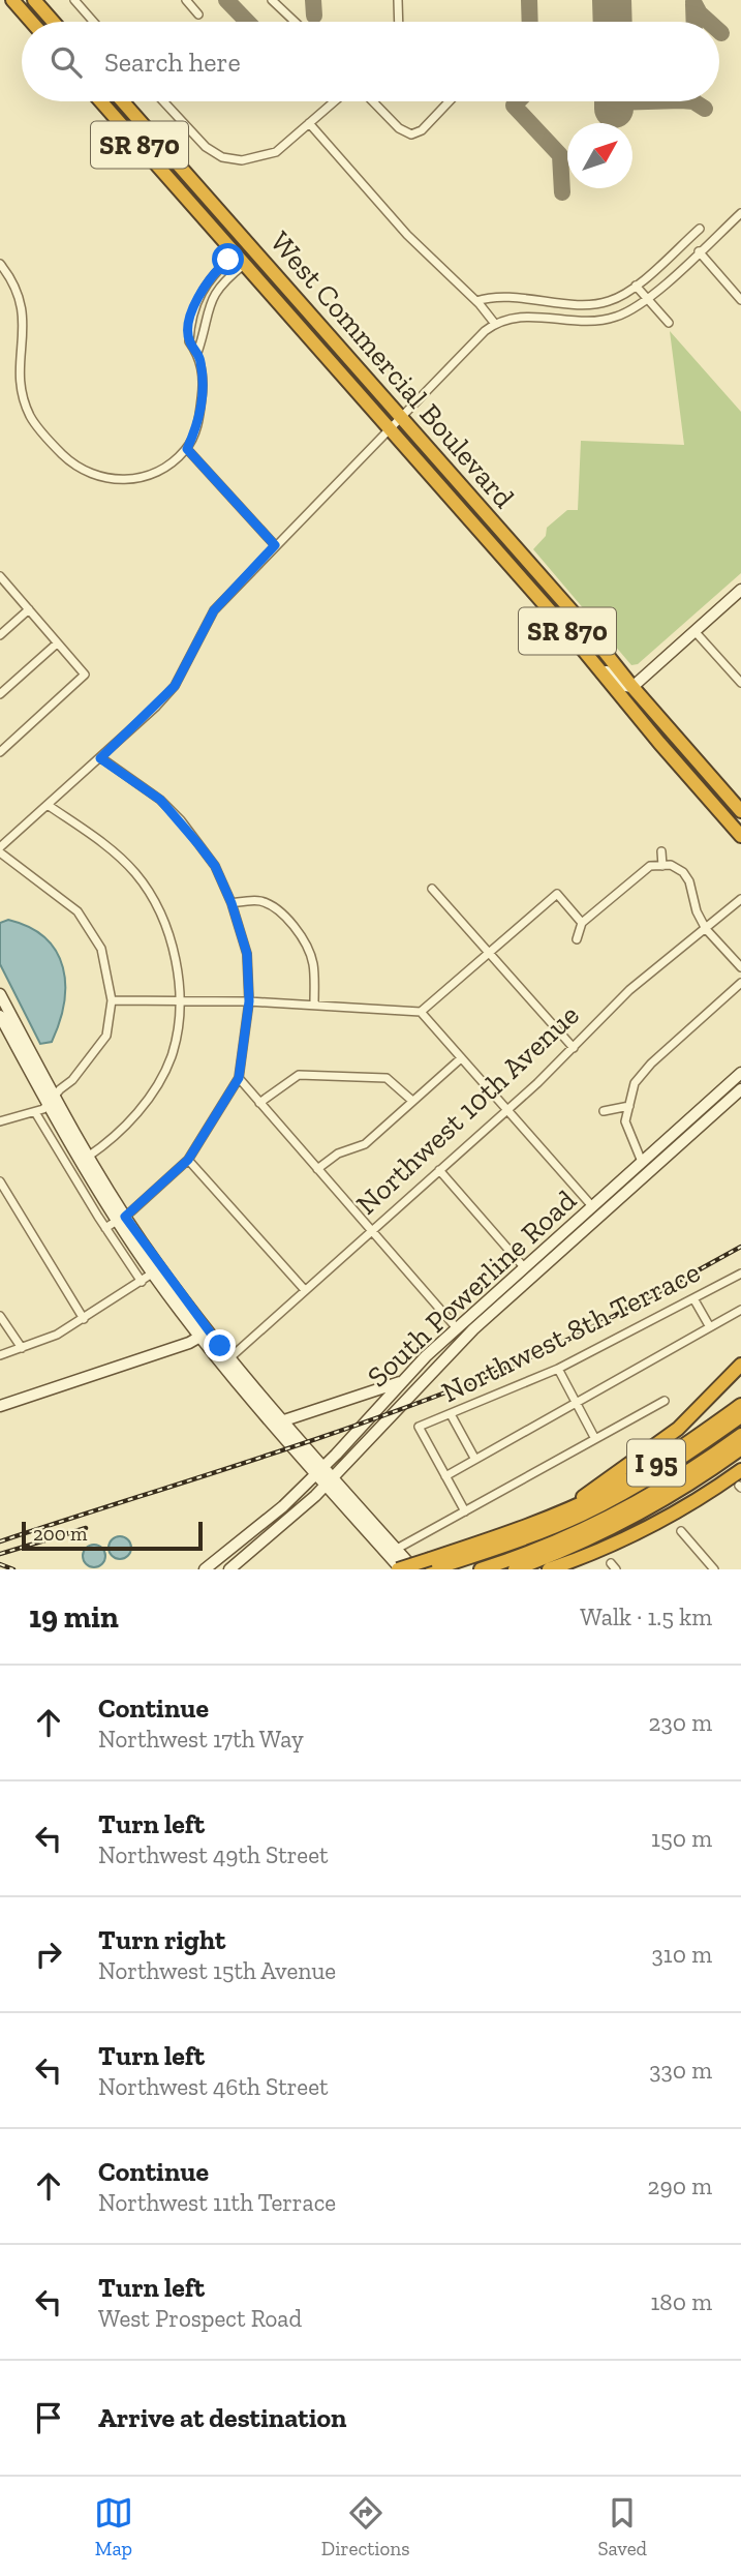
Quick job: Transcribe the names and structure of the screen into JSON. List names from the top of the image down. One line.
{"streets":{"highway":["SR 870","West Commercial Boulevard","I 95"],"main road":["South Powerline Road"],"street":["Northwest 10th Avenue","Northwest 8th Terrace"]},"scale_bar":"200 m","north":"top right","page":{"search":"Search here","scale":"200 m","heading":["19 min","Walk · 1.5 km"],"list":[["Continue","Northwest 17th Way","230 m"],["Turn left","Northwest 49th Street","150 m"],["Turn right","Northwest 15th Avenue","310 m"],["Turn left","Northwest 46th Street","330 m"],["Continue","Northwest 11th Terrace","290 m"],["Turn left","West Prospect Road","180 m"],"Arrive at destination"],"nav":["Map","Directions","Saved"]}}
